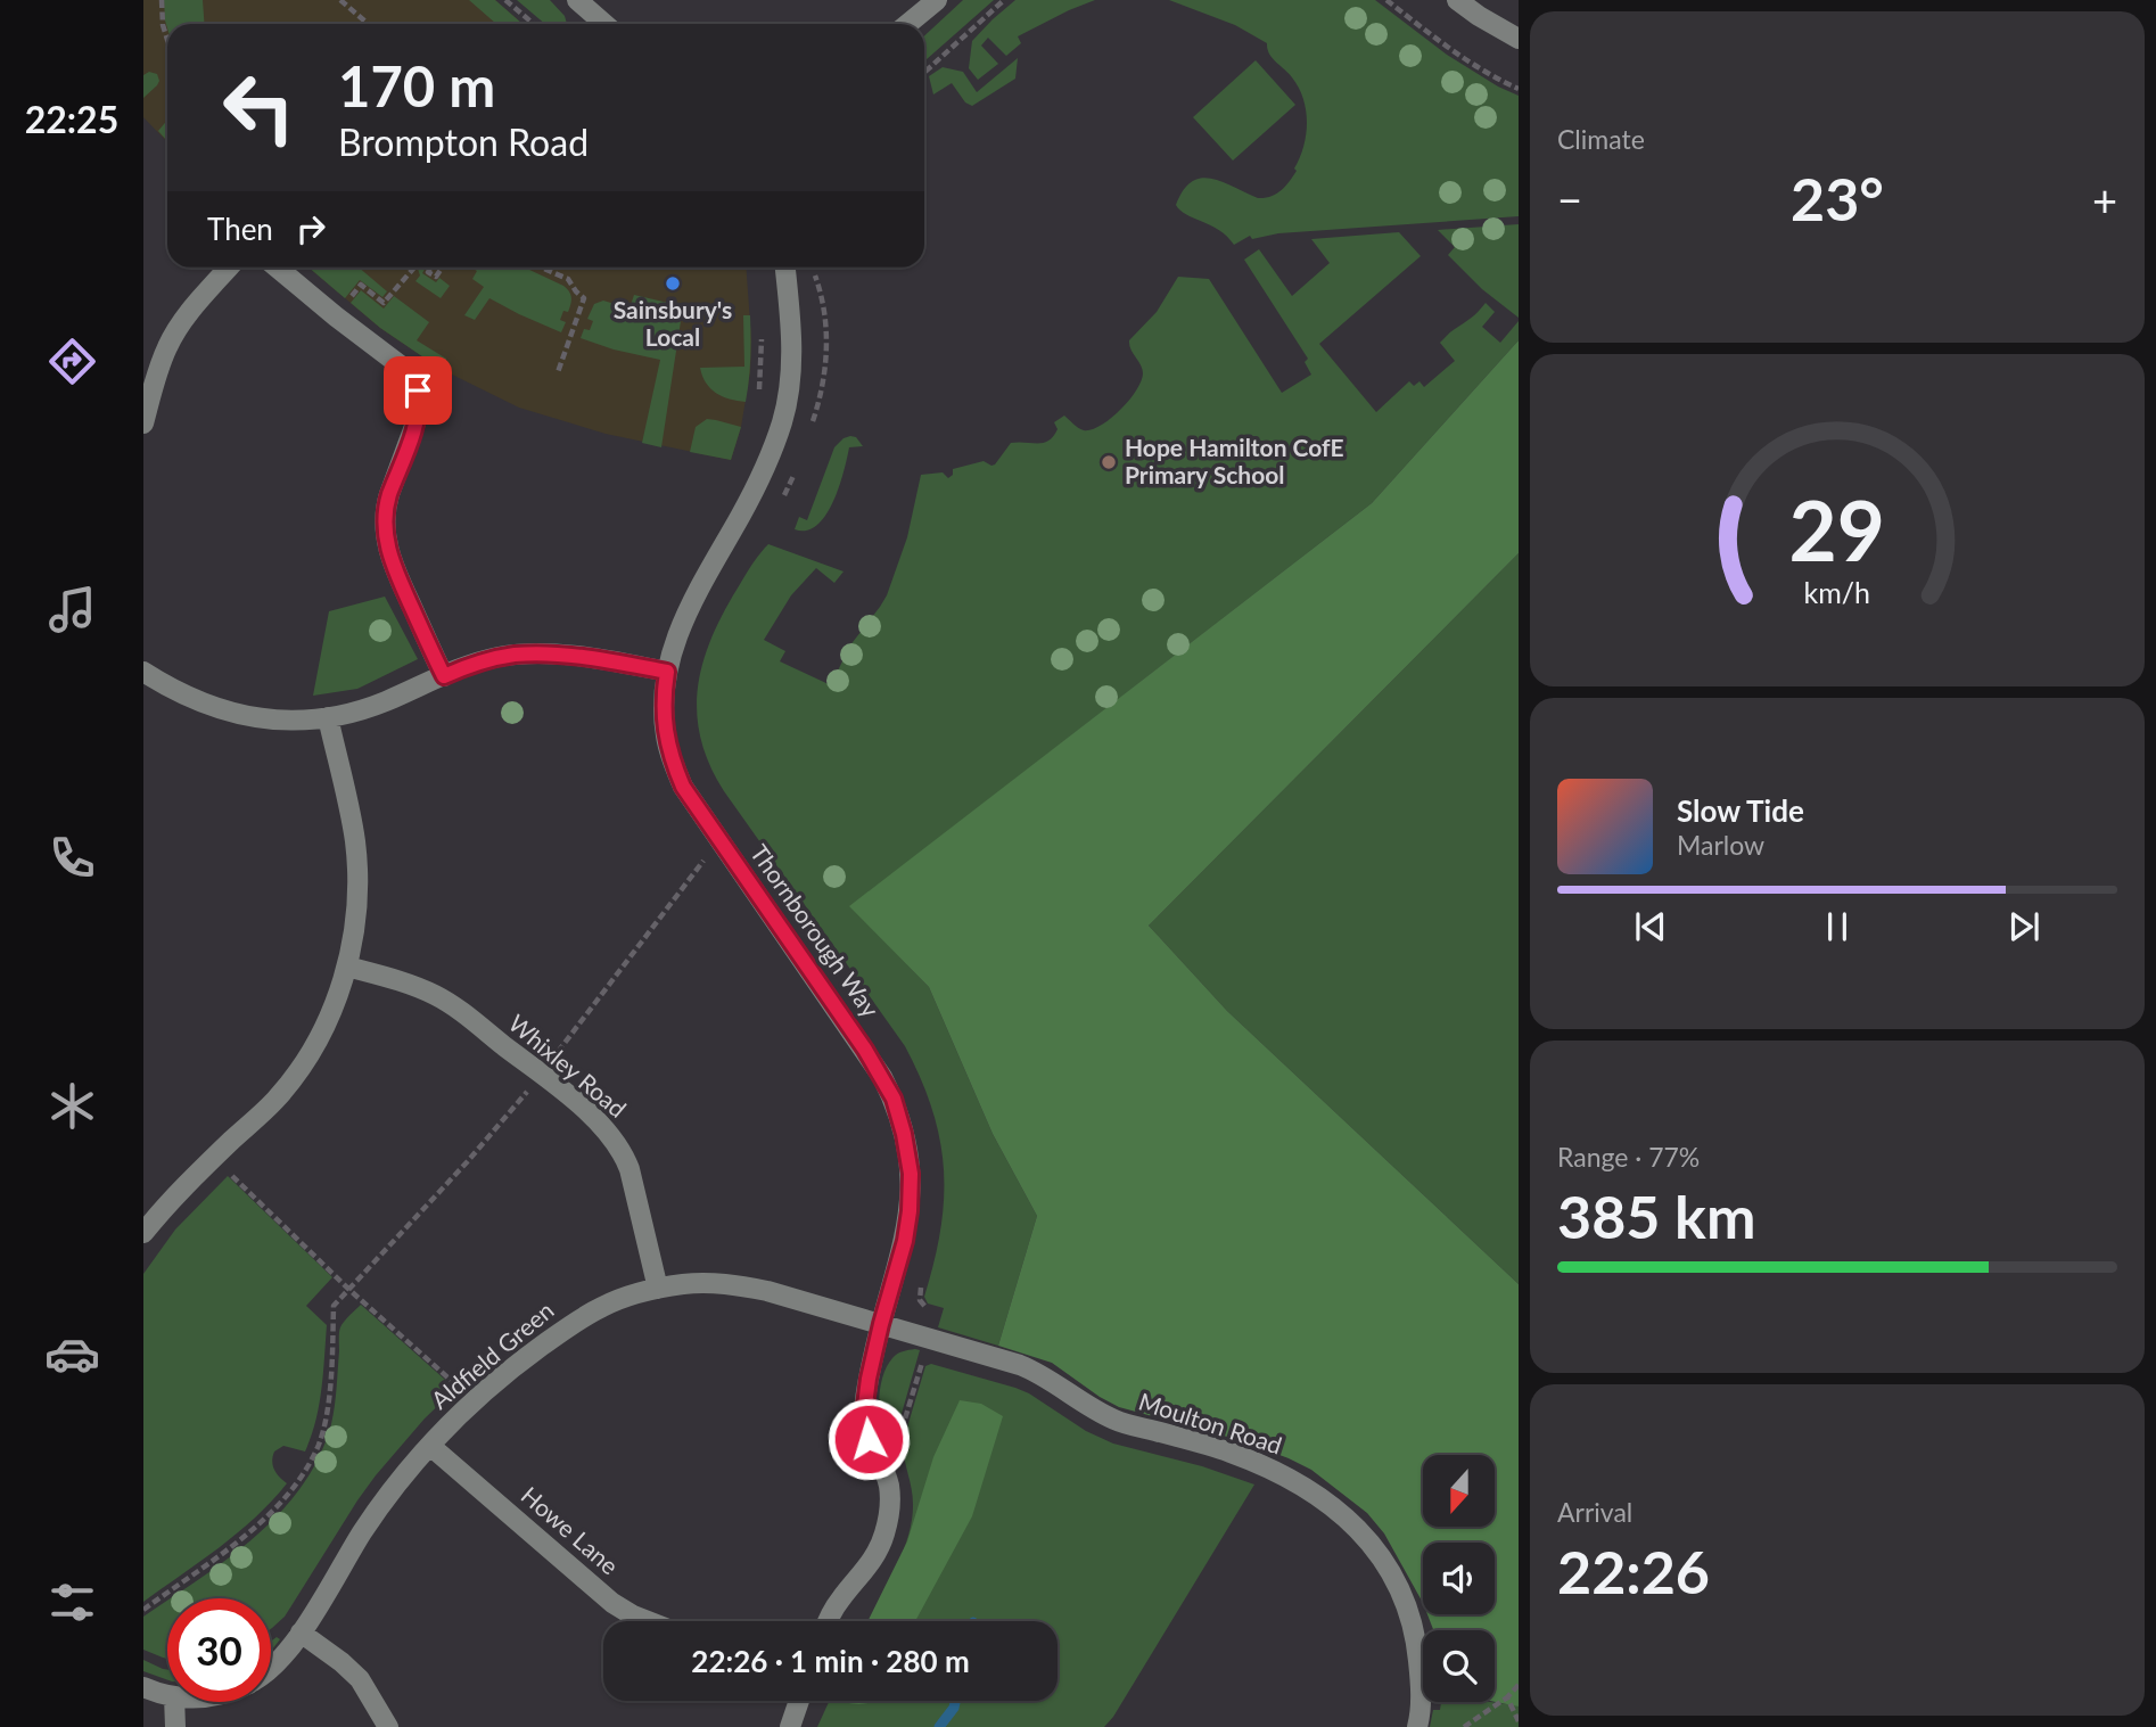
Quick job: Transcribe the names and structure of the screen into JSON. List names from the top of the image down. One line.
{"streets":{"street":["Thornborough Way","Whixley Road","Aldfield Green","Moulton Road","Howe Lane"]},"crossings":[["Thornborough Way","Aldfield Green"],["Thornborough Way","Moulton Road"],["Whixley Road","Aldfield Green"],["Aldfield Green","Moulton Road"],["Aldfield Green","Howe Lane"]],"places":["Sainsbury's Local","Hope Hamilton CofE Primary School"],"north":"bottom","page":{"tabs":"22:25","tile":["Climate",["Range · 77%","385 km"],["Arrival","22:26"]],"turn":["170 m","Brompton Road"],"heat":["−","23°","+"],"then":"Then","song":["Slow Tide","Marlow"],"limit":"30","trip":"22:26 · 1 min · 280 m","gauge":["29","km/h"]}}
